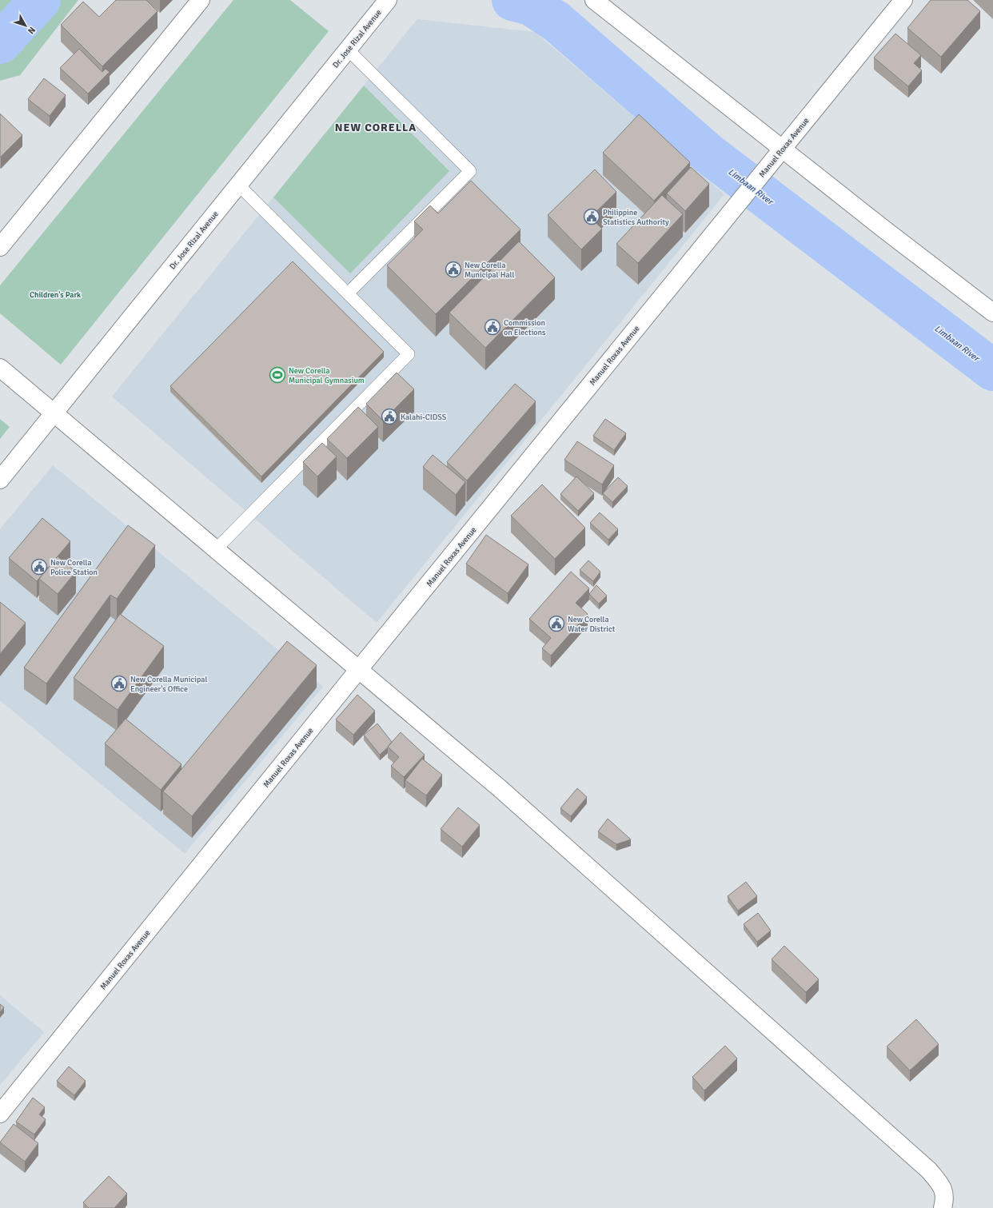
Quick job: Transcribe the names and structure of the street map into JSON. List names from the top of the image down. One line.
{"streets":{"street":["Dr. Jose Rizal Avenue","Manuel Roxas Avenue"]},"districts":["NEW CORELLA"],"water":["Limbaan River"],"parks":["Children's Park"],"places":{"public building":["Philippine Statistics Authority","New Corella Municipal Hall","Commission on Elections","Kalahi-CIDSS","New Corella Police Station","New Corella Water District","New Corella Municipal Engineer's Office"],"sports":["New Corella Municipal Gymnasium"]},"north":"bottom right"}
